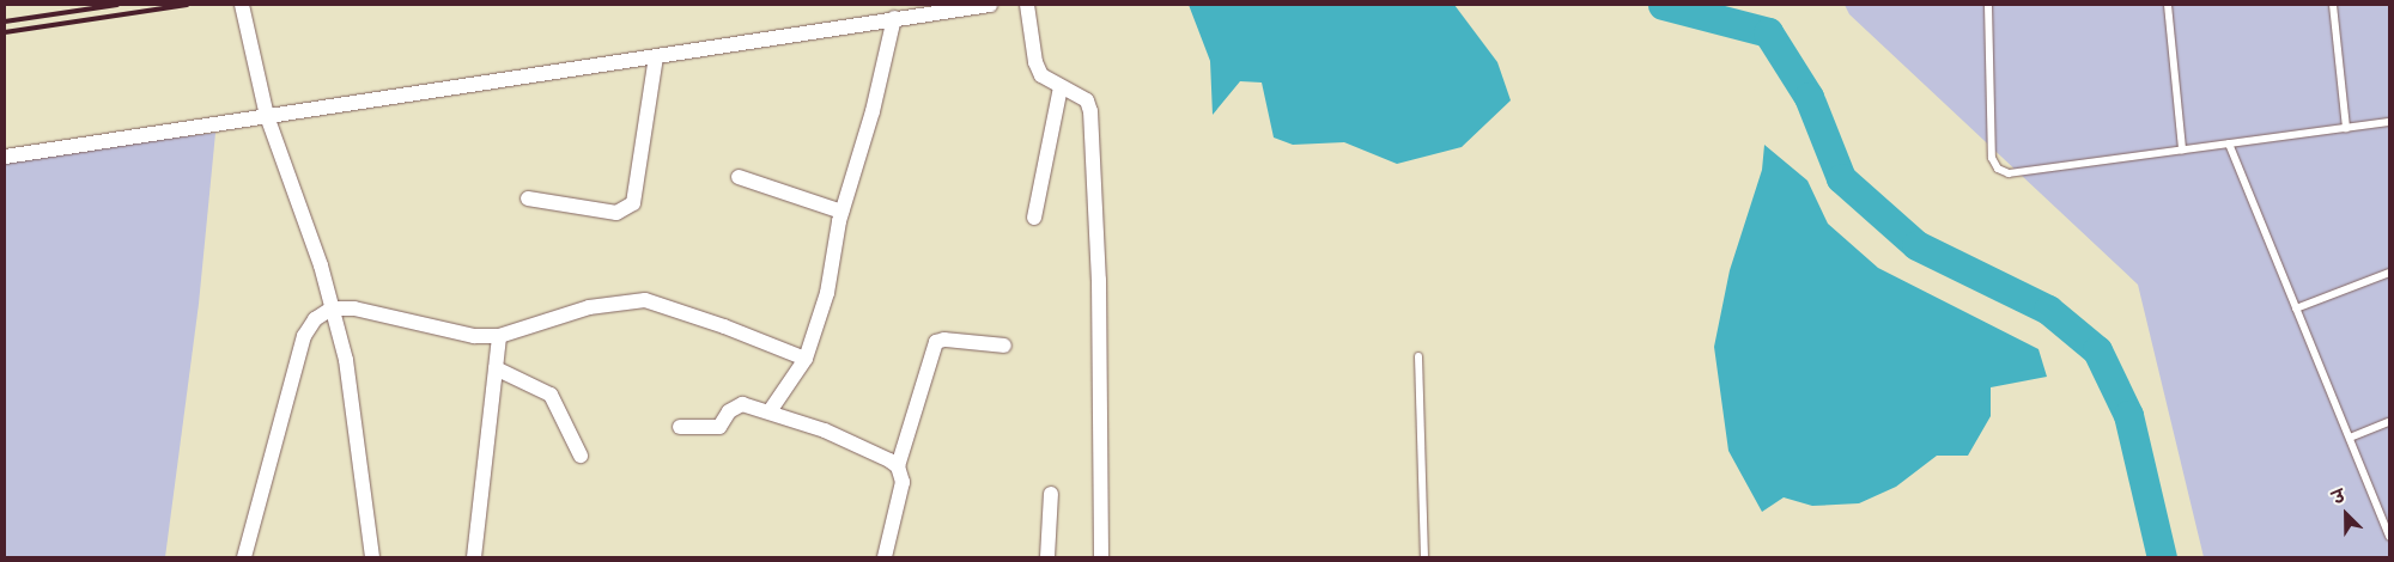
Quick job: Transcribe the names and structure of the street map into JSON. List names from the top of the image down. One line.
{"north":"top left"}
